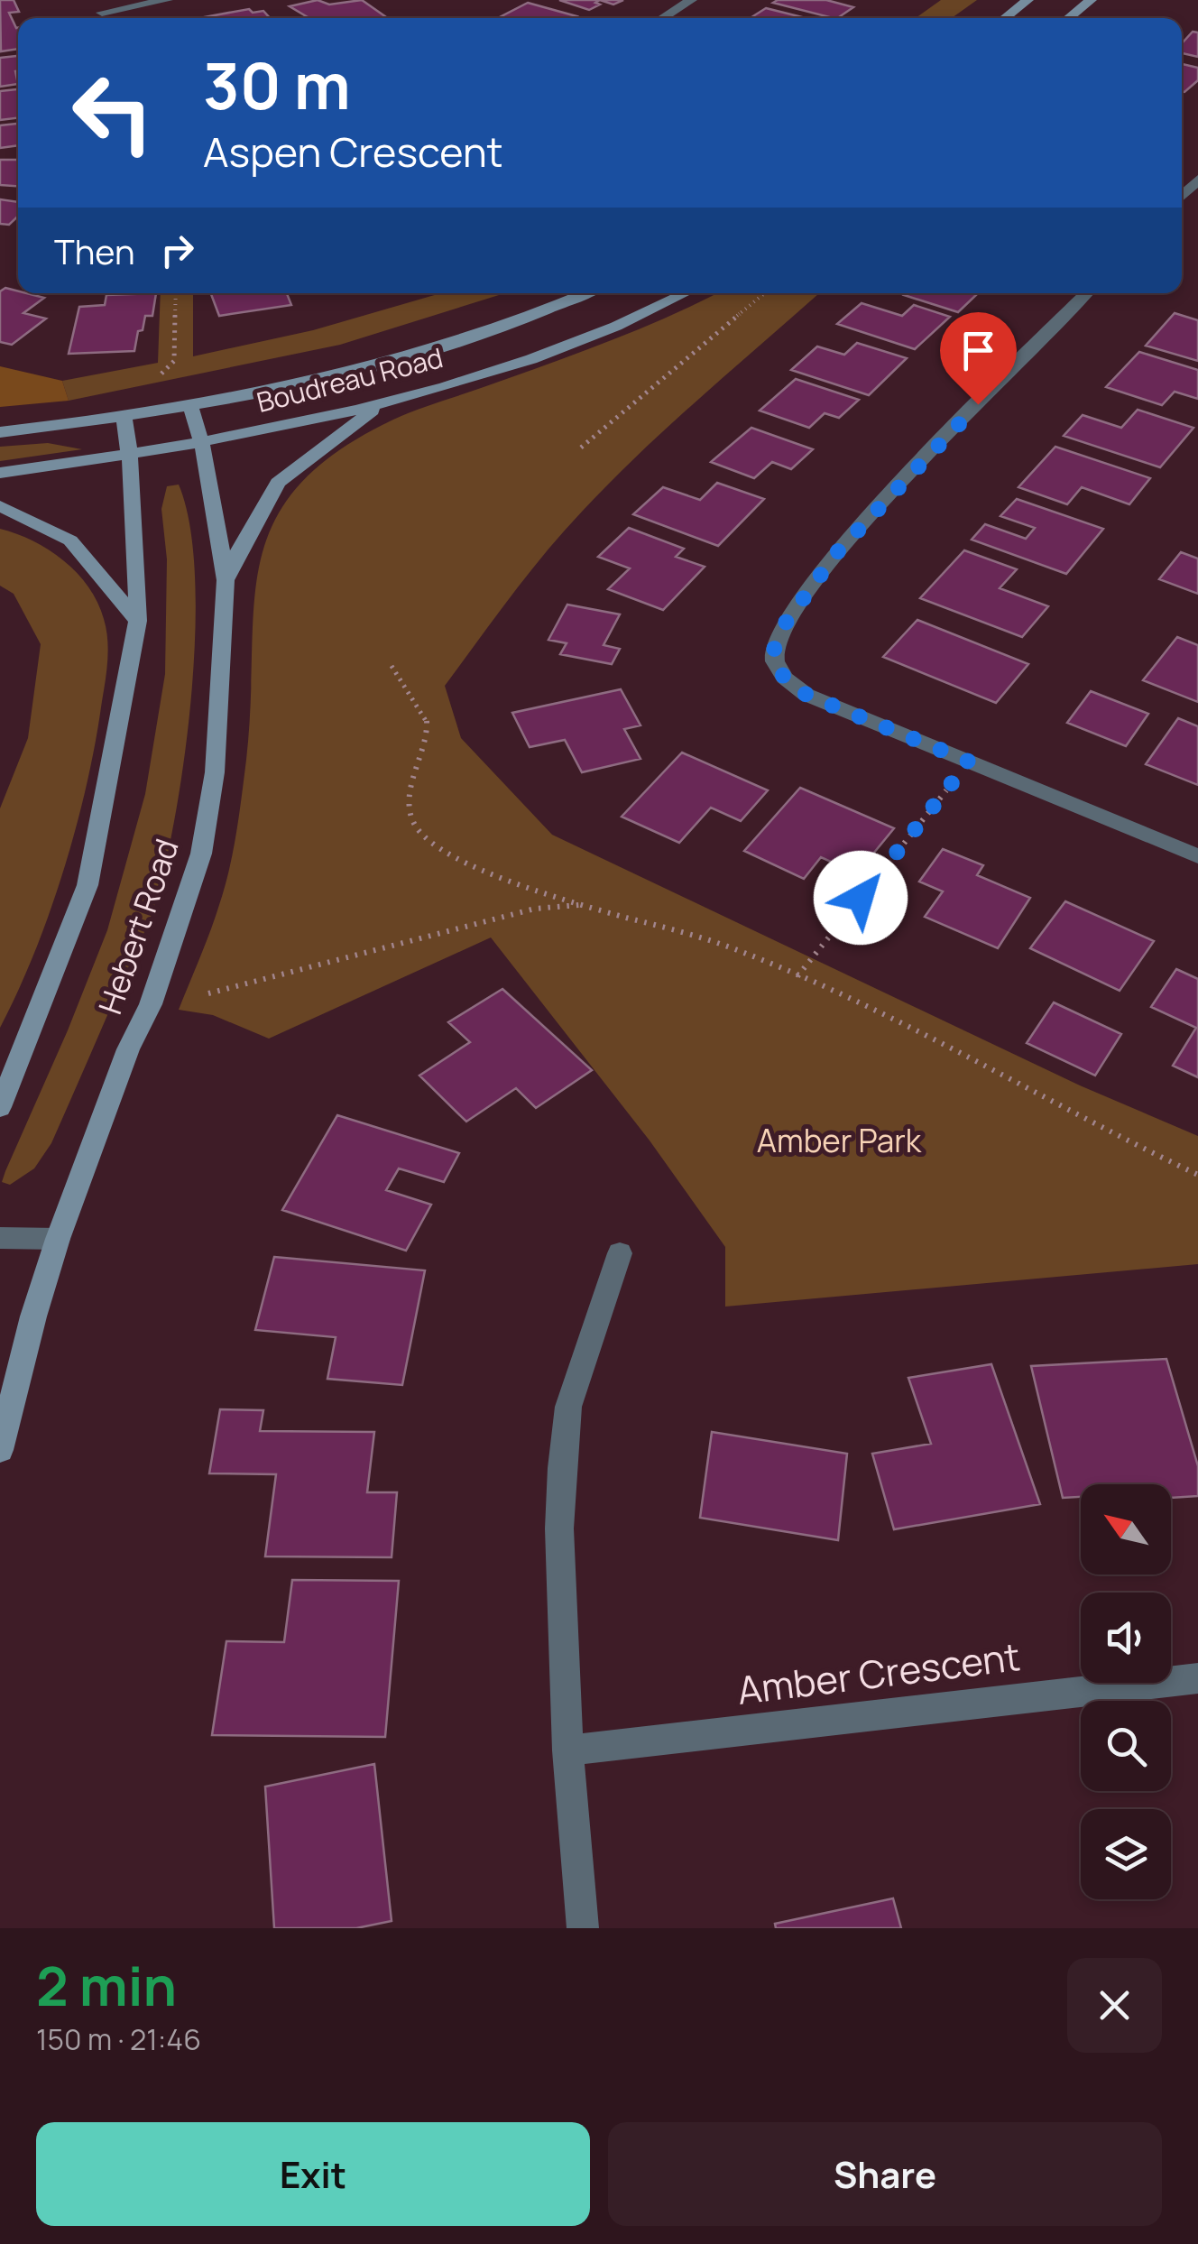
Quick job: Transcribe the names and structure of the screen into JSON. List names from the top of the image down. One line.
{"streets":{"main road":["Boudreau Road","Hebert Road"],"street":["Amber Crescent"]},"crossings":[["Boudreau Road","Hebert Road"]],"parks":["Amber Park"],"north":"top left","page":{"turn":["30 m","Aspen Crescent"],"then":"Then","heading":["2 min","150 m · 21:46"],"buttons":["Exit","Share"]}}
